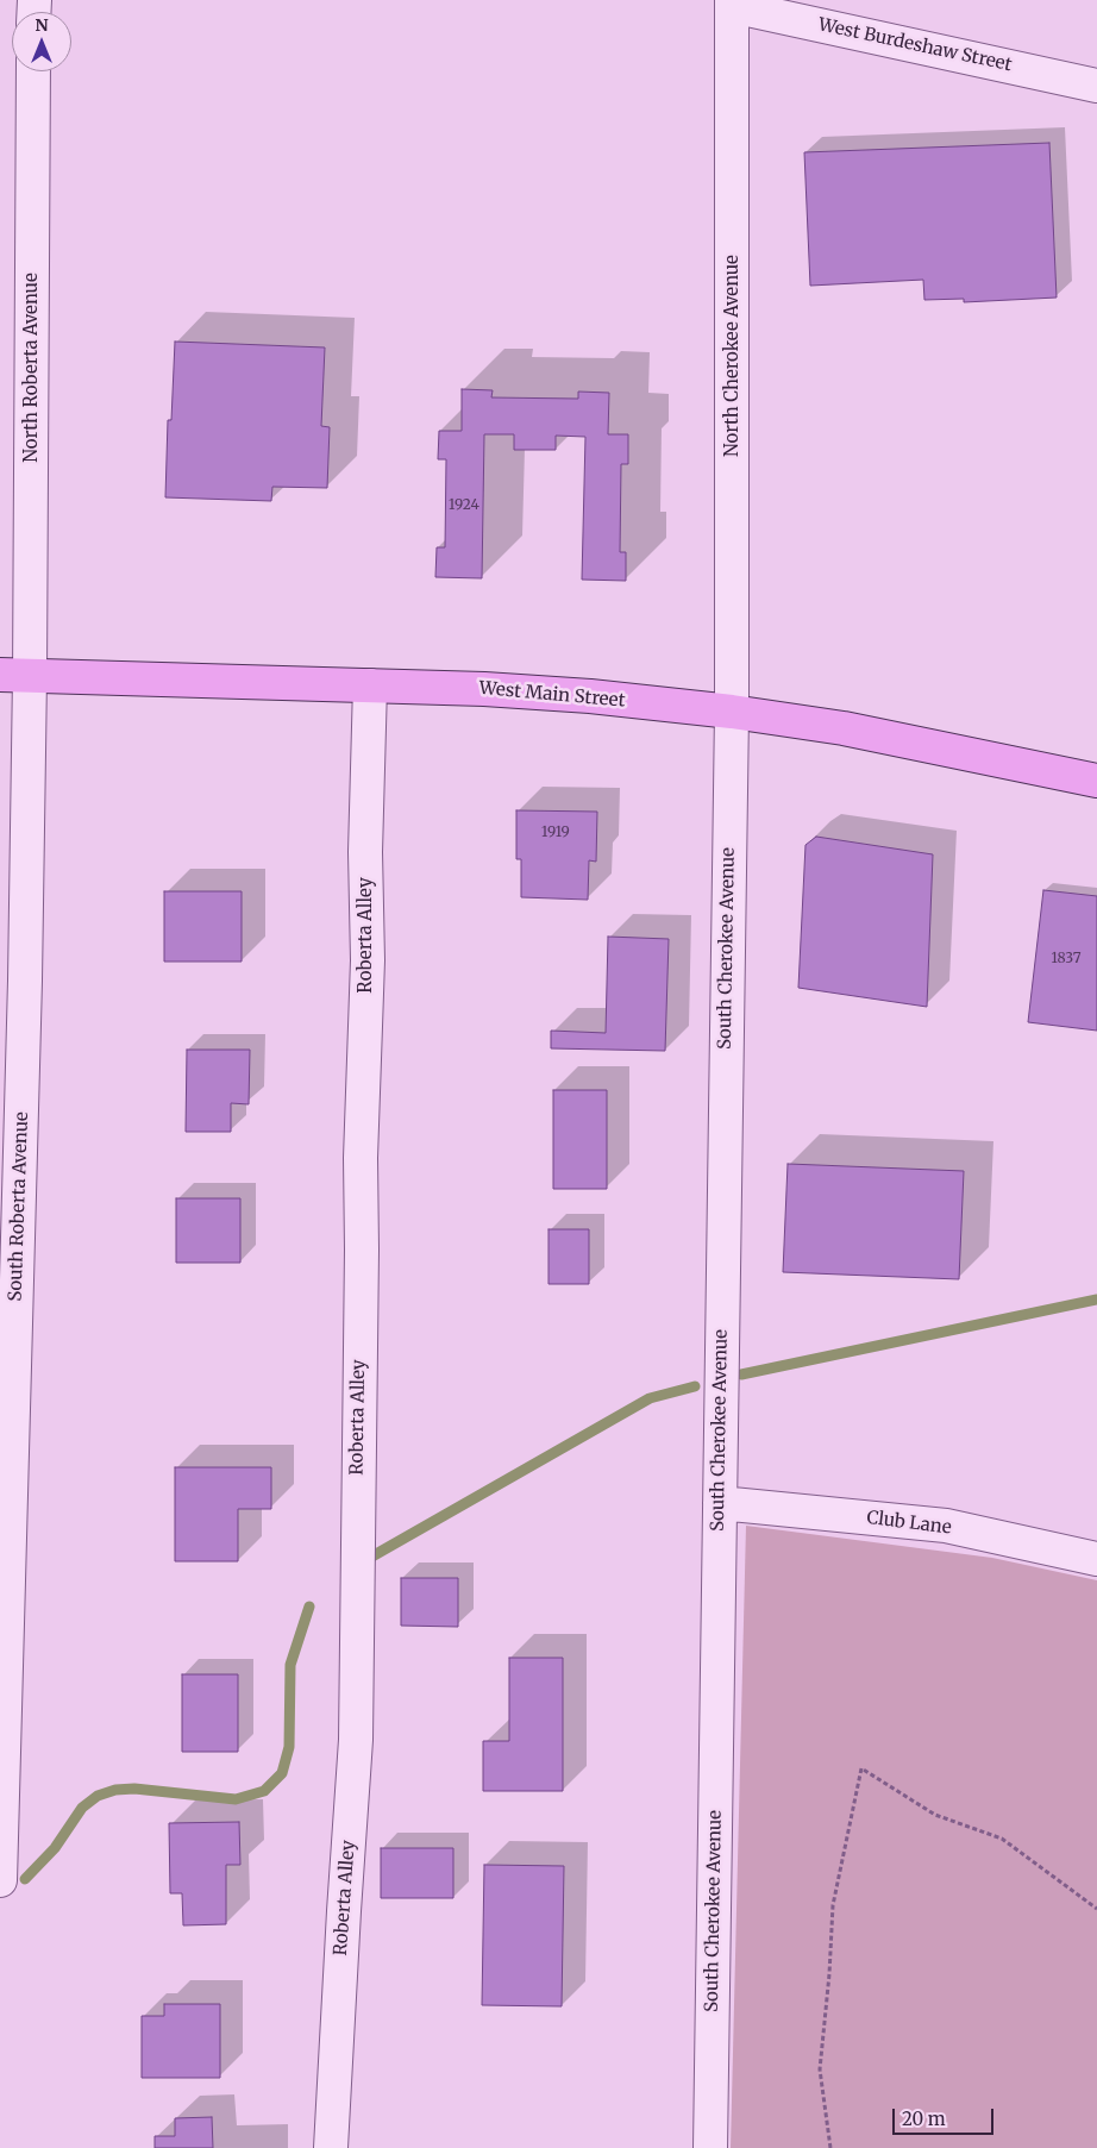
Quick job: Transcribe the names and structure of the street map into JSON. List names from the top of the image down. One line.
{"streets":{"main road":["West Main Street"],"street":["West Burdeshaw Street","North Cherokee Avenue","North Roberta Avenue","Roberta Alley","South Cherokee Avenue","South Roberta Avenue","Club Lane"]},"crossings":[["West Burdeshaw Street","North Cherokee Avenue"],["North Cherokee Avenue","West Main Street"],["North Cherokee Avenue","South Cherokee Avenue"],["North Roberta Avenue","West Main Street"],["North Roberta Avenue","South Roberta Avenue"],["West Main Street","Roberta Alley"],["West Main Street","South Cherokee Avenue"],["West Main Street","South Roberta Avenue"],["South Cherokee Avenue","Club Lane"]],"house_numbers":["1924","1919","1837"],"scale_bar":"20 m","north":"top"}
